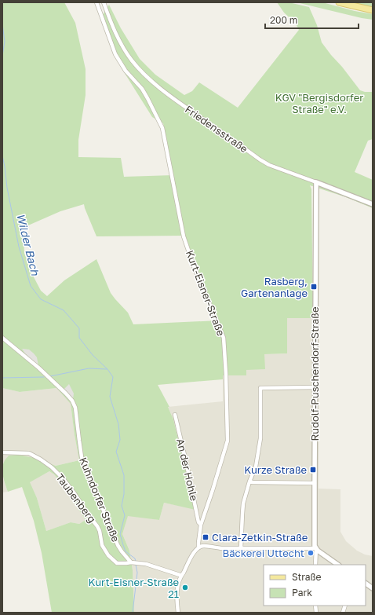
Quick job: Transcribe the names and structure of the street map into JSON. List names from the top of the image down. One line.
{"streets":{"street":["Friedensstraße","Kurt-Eisner-Straße","Rudolf-Puschendorf-Straße","An der Hohle","Taubenberg","Kuhndorfer Straße"]},"crossings":[["Friedensstraße","Rudolf-Puschendorf-Straße"],["Kurt-Eisner-Straße","An der Hohle"],["Taubenberg","Kuhndorfer Straße"]],"water":["Wilder Bach"],"parks":["KGV \"Bergisdorfer Straße\" e.V."],"places":{"transit":["Rasberg, Gartenanlage","Kurze Straße","Clara-Zetkin-Straße"],"other":["Bäckerei Uttecht","Kurt-Eisner-Straße 21"]},"legend":["Straße","Park"],"scale_bar":"200 m"}
